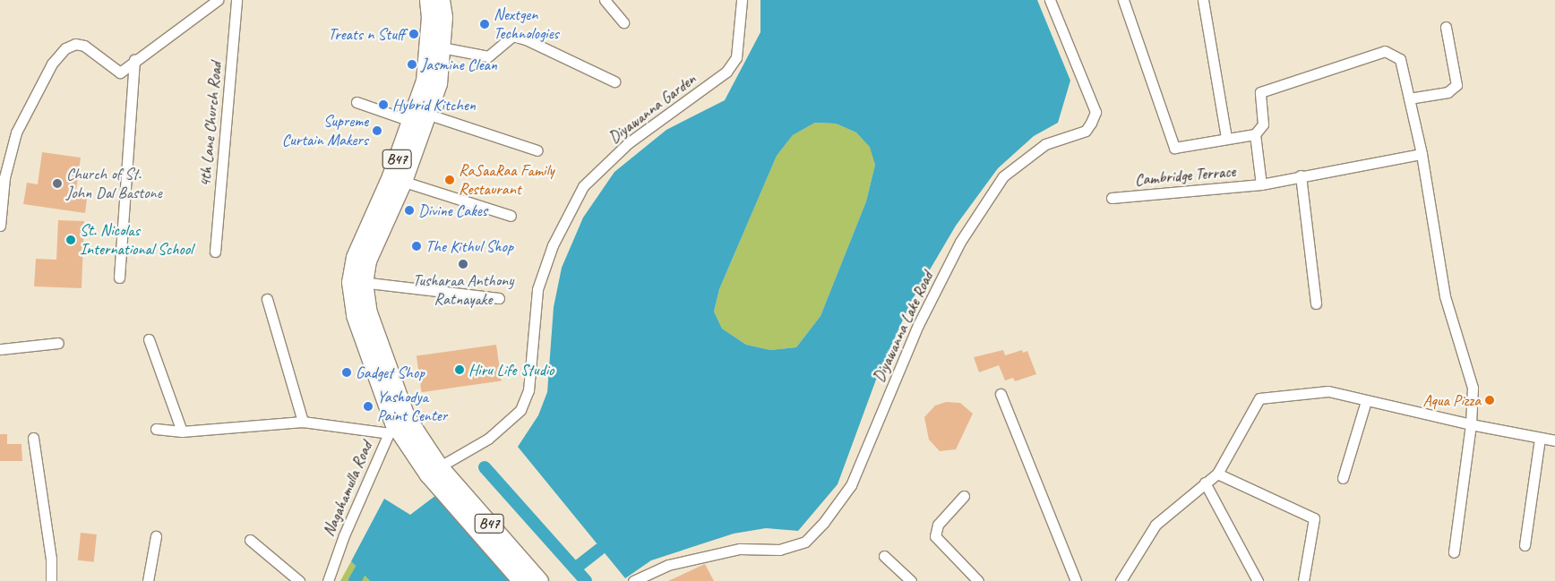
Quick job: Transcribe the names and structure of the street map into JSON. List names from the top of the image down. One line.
{"streets":{"main road":["B47"],"street":["Diyawanna Garden","4th Lane Church Road","Cambridge Terrace","Diyawanna Lake Road","Nagahamulla Road"]},"crossings":[["Diyawanna Garden","B47"],["B47","Nagahamulla Road"]],"places":["Nextgen Technologies","Treats n Stuff","Jasmine Clean","Hybrid Kitchen","Supreme Curtain Makers","RaSaaRaa Family Restaurant","Church of St. John Dal Bastone","Divine Cakes","St. Nicolas International School","The Kithul Shop","Tusharaa Anthony Ratnayake","Hiru Life Studio","Gadget Shop","Aqua Pizza","Yashodya Paint Center"]}
